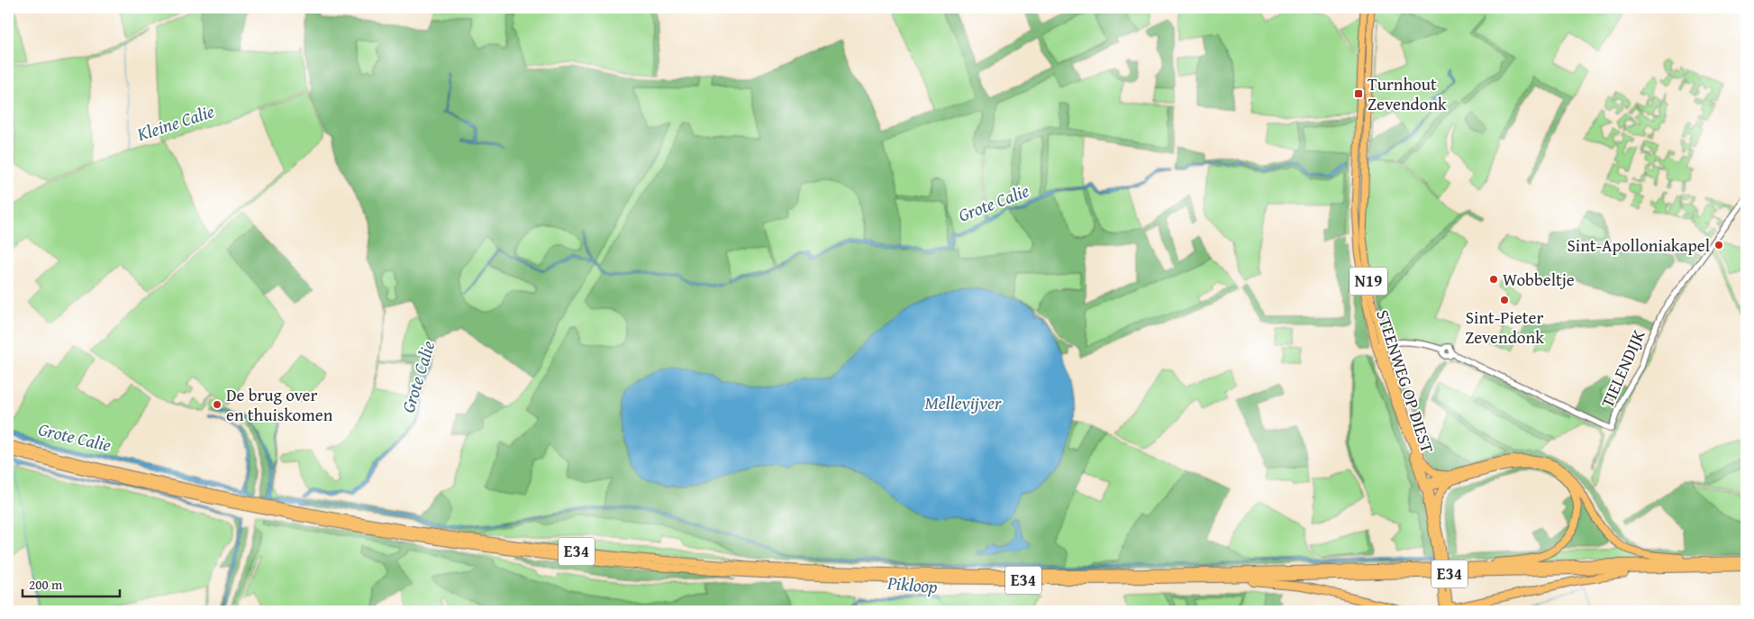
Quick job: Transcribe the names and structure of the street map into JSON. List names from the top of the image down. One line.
{"streets":{"highway":["E34"],"main road":["N19","STEENWEG OP DIEST"],"street":["TIELENDIJK"]},"crossings":[["N19","STEENWEG OP DIEST"],["TIELENDIJK","STEENWEG OP DIEST"]],"water":["Kleine Calie","Grote Calie","Mellevijver","Pikloop"],"places":{"transit":["Turnhout Zevendonk"],"other":["Sint-Apolloniakapel","Wobbeltje","Sint-Pieter Zevendonk","De brug over en thuiskomen"]},"scale_bar":"200 m"}
